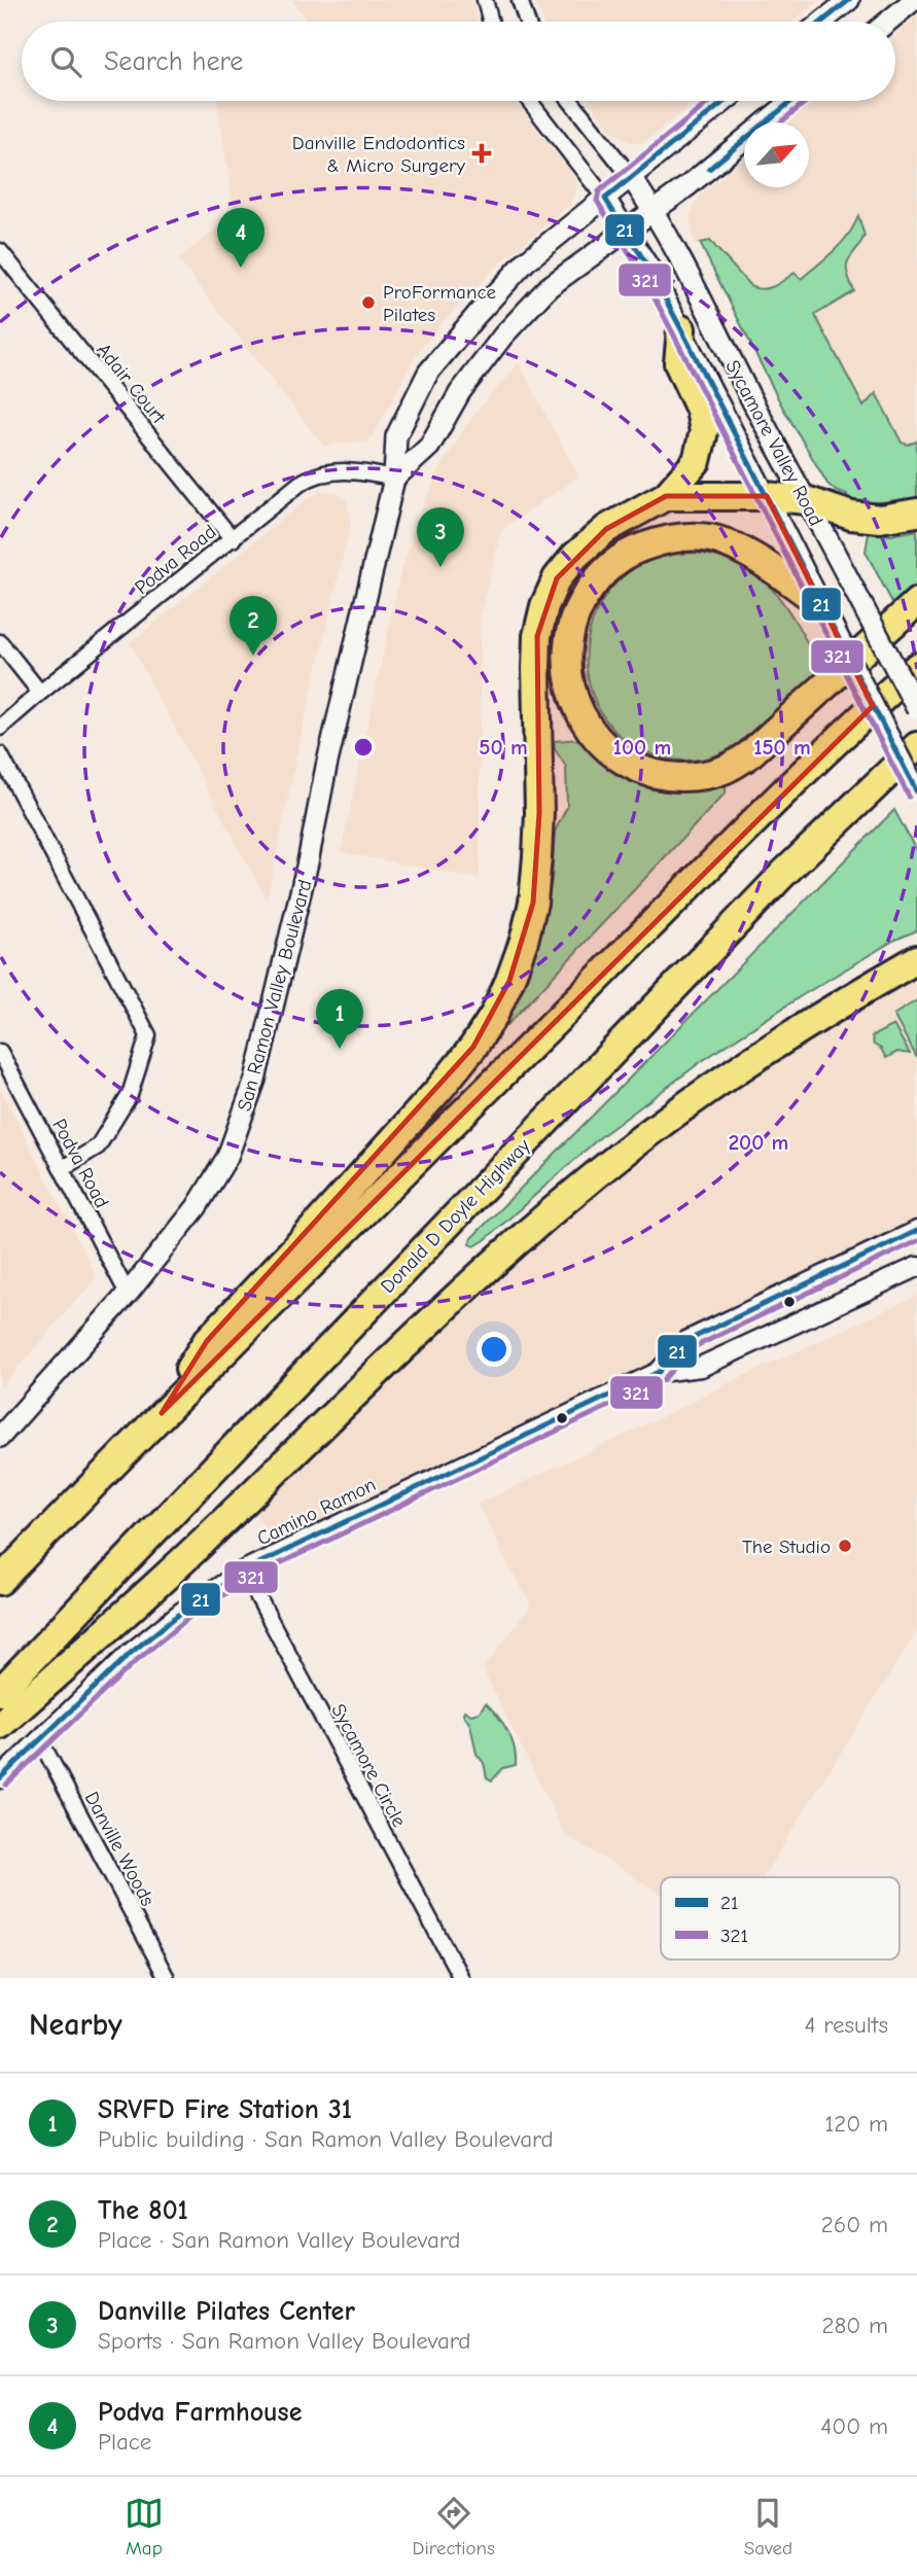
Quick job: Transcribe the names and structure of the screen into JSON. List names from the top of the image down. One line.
{"streets":{"highway":["Donald D Doyle Highway"],"main road":["Sycamore Valley Road","San Ramon Valley Boulevard"],"street":["Adair Court","Podva Road","Camino Ramon","Sycamore Circle","Danville Woods"]},"crossings":[["Adair Court","Podva Road"],["Sycamore Valley Road","San Ramon Valley Boulevard"],["Podva Road","San Ramon Valley Boulevard"],["Camino Ramon","Sycamore Circle"],["Camino Ramon","Danville Woods"]],"places":{"health":["Danville Endodontics & Micro Surgery"],"other":["ProFormance Pilates","The Studio"]},"lines":["transit line 21","transit line 321"],"legend":["21","321"],"north":"top right","page":{"search":"Search here","pins":["4","3","2","1"],"heading":["Nearby","4 results"],"list":[{"mark":"1","name":"SRVFD Fire Station 31","note":"Public building · San Ramon Valley Boulevard","value":"120 m"},{"mark":"2","name":"The 801","note":"Place · San Ramon Valley Boulevard","value":"260 m"},{"mark":"3","name":"Danville Pilates Center","note":"Sports · San Ramon Valley Boulevard","value":"280 m"},{"mark":"4","name":"Podva Farmhouse","note":"Place","value":"400 m"}],"nav":["Map","Directions","Saved"]},"rings":["50 m","100 m","150 m","200 m"]}
